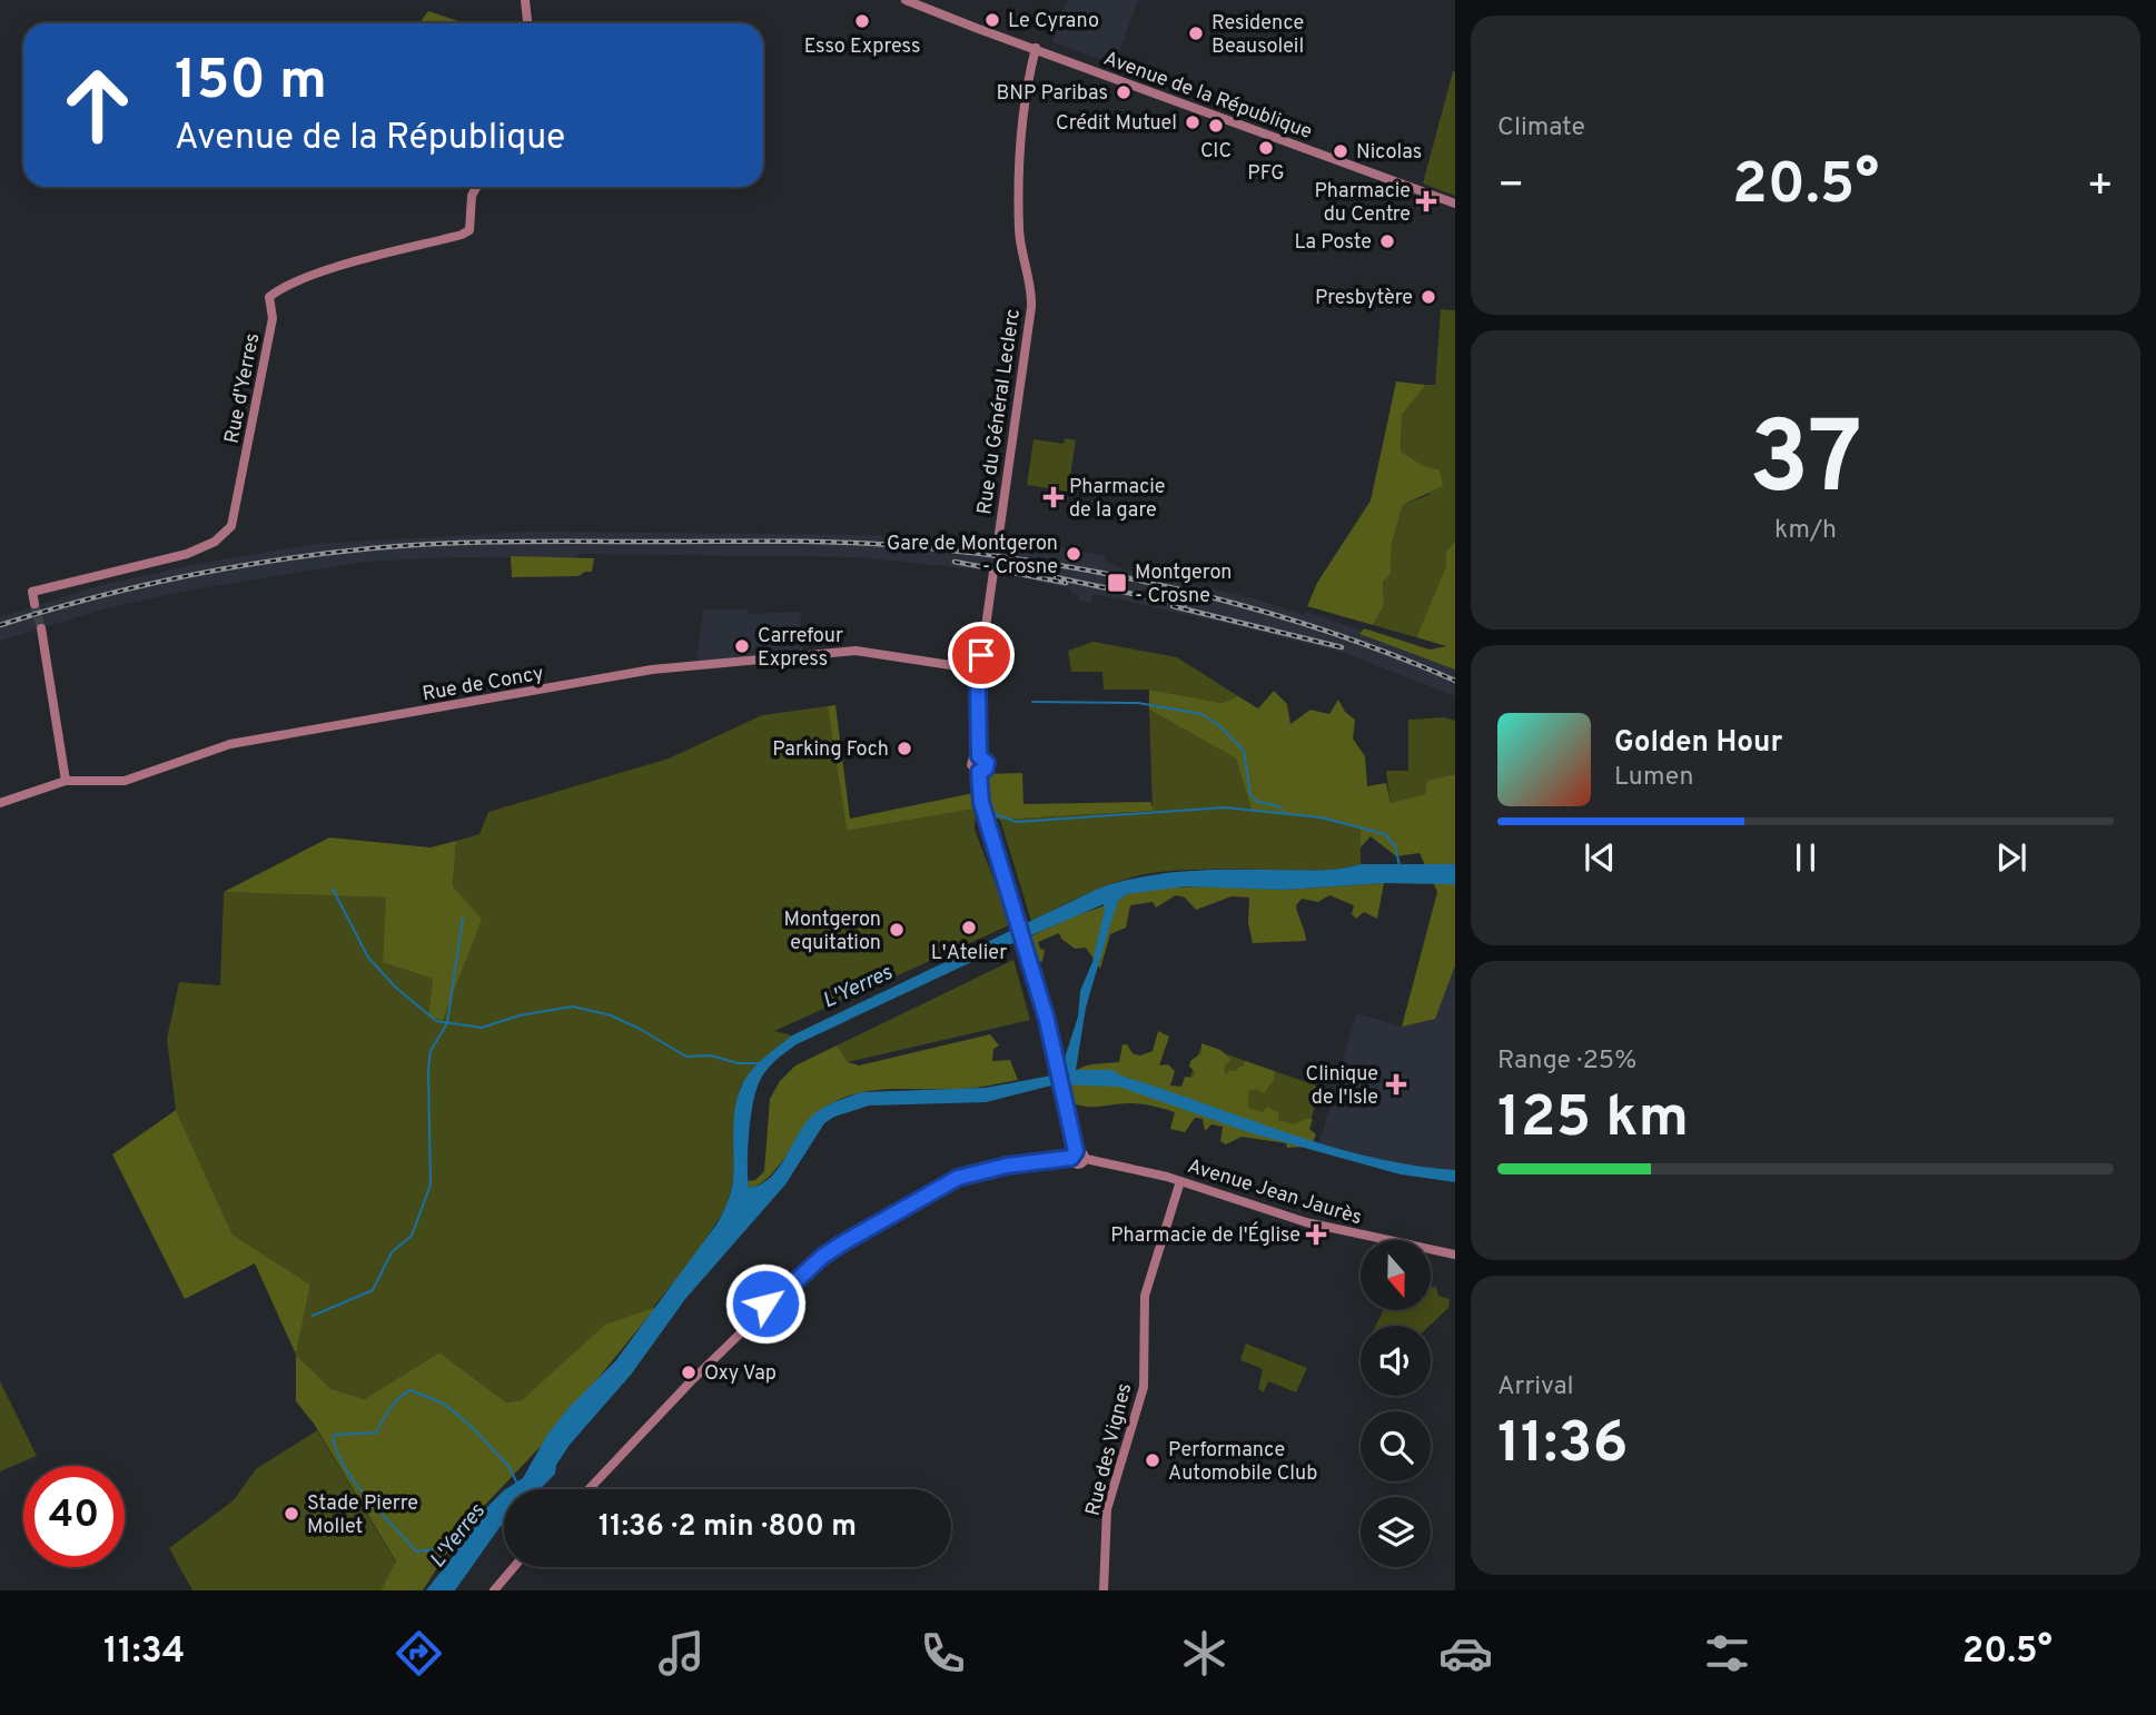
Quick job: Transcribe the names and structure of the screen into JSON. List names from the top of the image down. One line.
{"streets":{"street":["Avenue de la République","Rue d'Yerres","Rue du Général Leclerc","Rue de Concy","Avenue Jean Jaurès","Rue des Vignes"]},"crossings":[["Avenue de la République","Rue du Général Leclerc"],["Avenue Jean Jaurès","Rue des Vignes"]],"water":["L'Yerres"],"places":{"other":["Le Cyrano","Esso Express","Residence Beausoleil","BNP Paribas","Crédit Mutuel","CIC","PFG","Nicolas","La Poste","Presbytère","Gare de Montgeron - Crosne","Carrefour Express","Parking Foch","L'Atelier","Montgeron equitation","Oxy Vap","Performance Automobile Club","Stade Pierre Mollet"],"health":["Pharmacie du Centre","Pharmacie de la gare","Clinique de l'Isle","Pharmacie de l'Église"],"transit":["Montgeron - Crosne"]},"north":"bottom","page":{"tile":["Climate",["37","km/h"],["Range · 25%","125 km"],["Arrival","11:36"]],"turn":["150 m","Avenue de la République"],"heat":["−","20.5°","+"],"song":["Golden Hour","Lumen"],"limit":"40","trip":"11:36 · 2 min · 800 m","tabs":["11:34","20.5°"]}}
